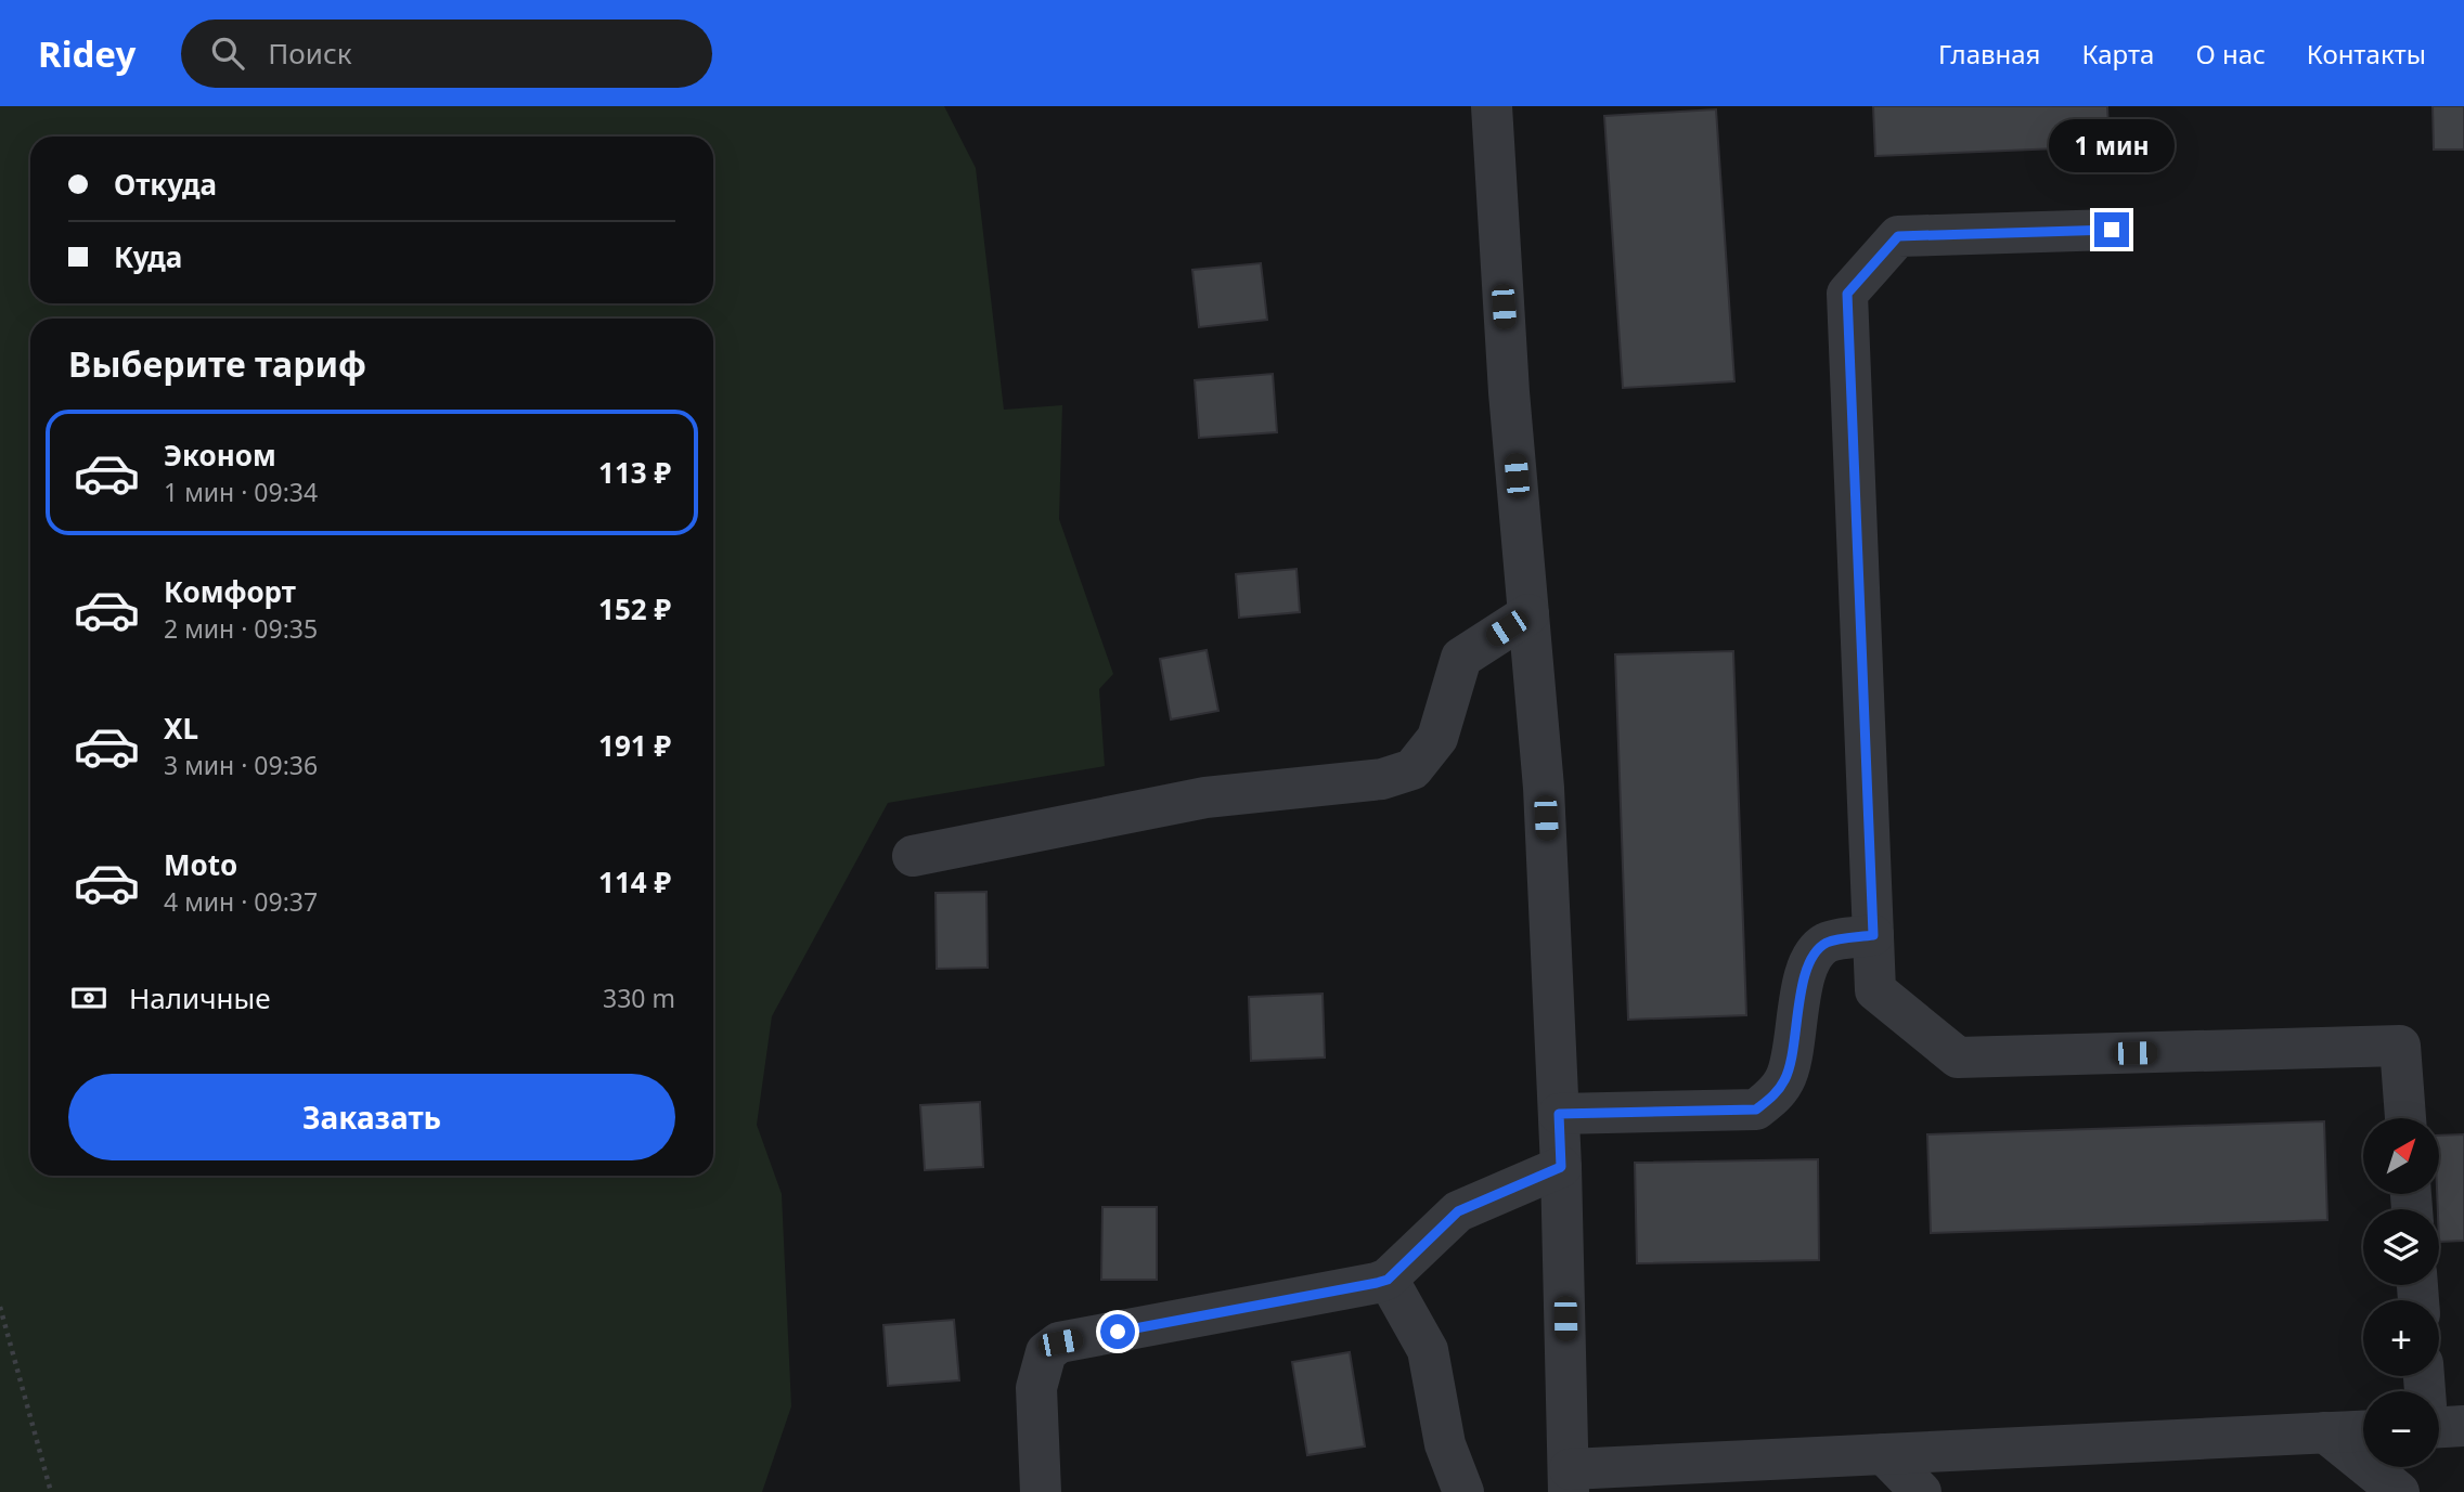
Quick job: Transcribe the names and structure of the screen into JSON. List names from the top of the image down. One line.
{"north":"top right","page":{"header":"Ridey","search":"Поиск","nav":["Главная","Карта","О нас","Контакты"],"bubble":"1 мин","banner":["Откуда","Куда"],"heading":"Выберите тариф","list":[{"name":"Эконом","note":"1 мин · 09:34","value":"113 ₽"},{"name":"Комфорт","note":"2 мин · 09:35","value":"152 ₽"},{"name":"XL","note":"3 мин · 09:36","value":"191 ₽"},{"name":"Moto","note":"4 мин · 09:37","value":"114 ₽"}],"pay":["Наличные","330 m"],"buttons":"Заказать","map_buttons":["+","−"]}}
